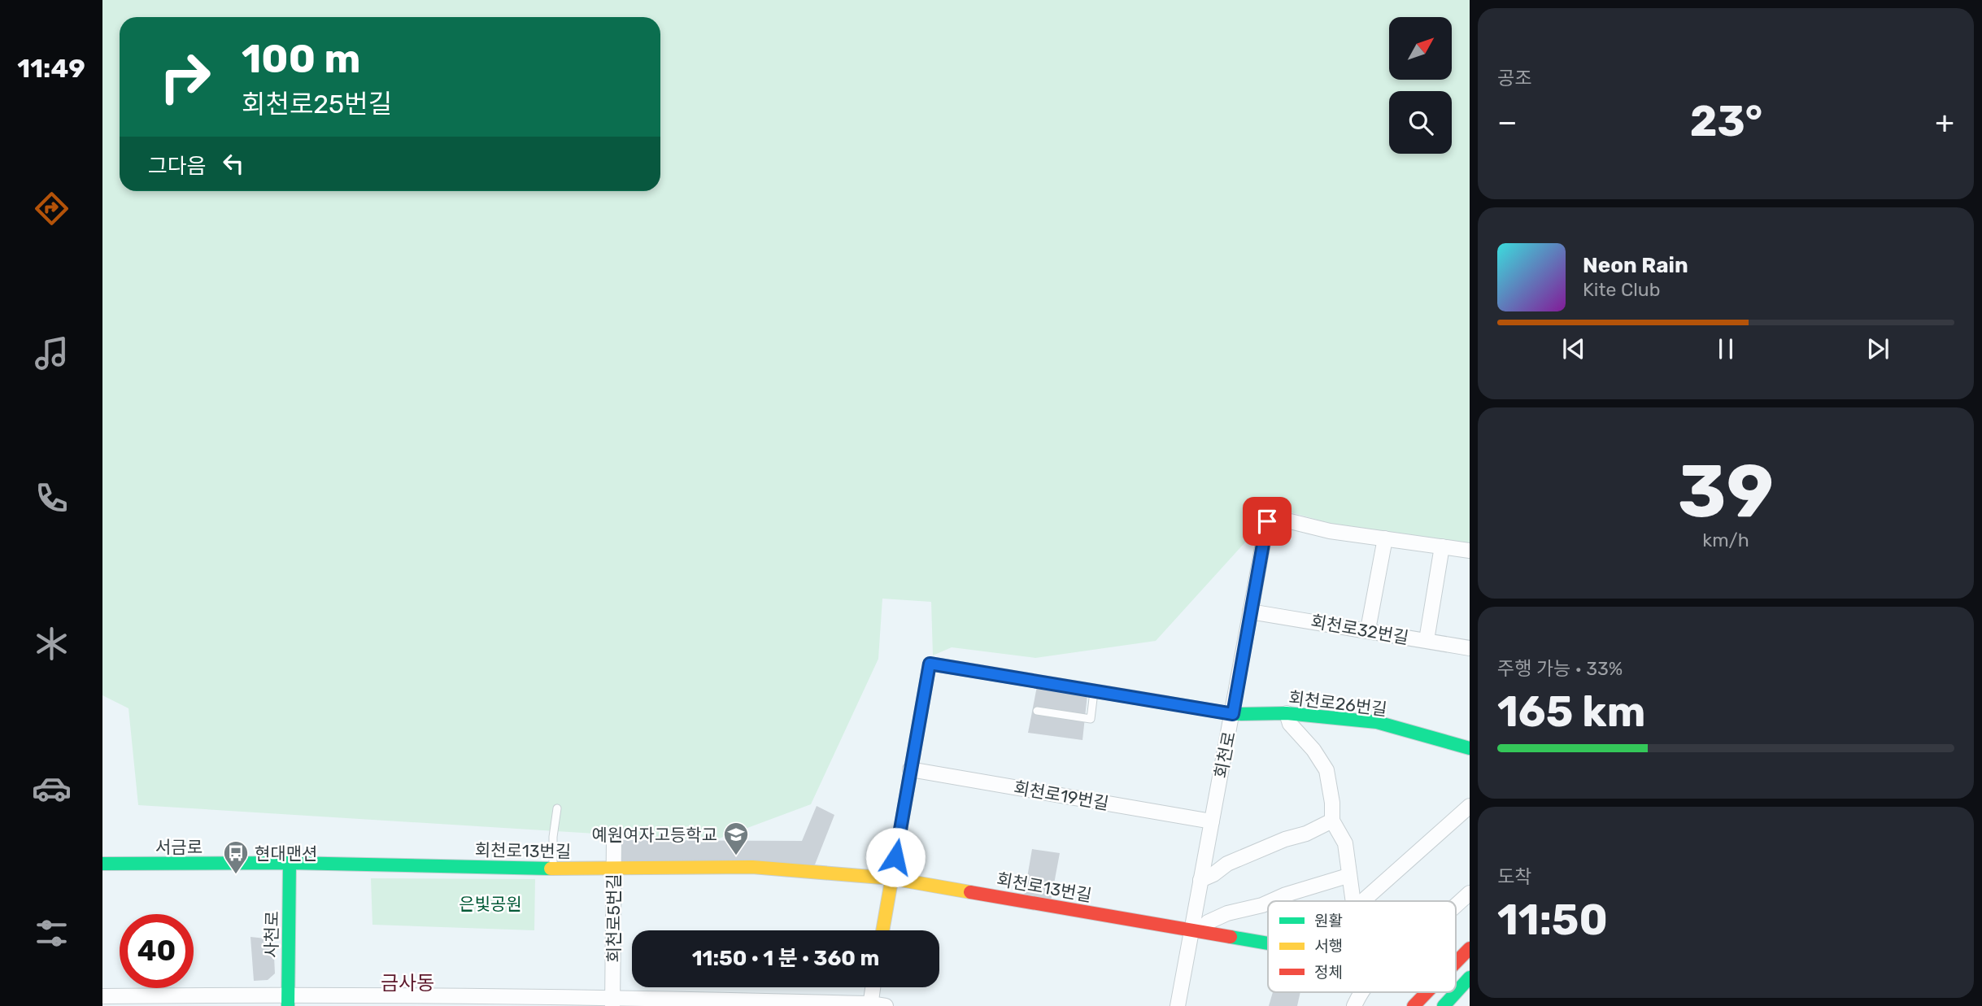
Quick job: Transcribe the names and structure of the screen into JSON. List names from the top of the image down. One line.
{"streets":{"main road":["회천로26번길","서금로","회천로13번길","사천로"],"street":["회천로32번길","회천로","회천로19번길","회천로5번길"]},"crossings":[["회천로32번길","회천로"],["회천로26번길","회천로"],["회천로26번길","회천로19번길"],["회천로","회천로19번길"],["회천로","회천로13번길"],["서금로","회천로13번길"],["서금로","사천로"],["회천로13번길","회천로5번길"],["회천로13번길","사천로"]],"districts":["금사동"],"parks":["은빛공원"],"places":{"school or university":["예원여자고등학교"],"bus stop":["현대맨션"]},"legend":["원활","서행","정체"],"north":"top right","page":{"tabs":"11:49","tile":["공조",["39","km/h"],["주행 가능 · 33%","165 km"],["도착","11:50"]],"turn":["100 m","회천로25번길"],"heat":["−","23°","+"],"then":"그다음","song":["Neon Rain","Kite Club"],"limit":"40","trip":"11:50 · 1 분 · 360 m"}}
